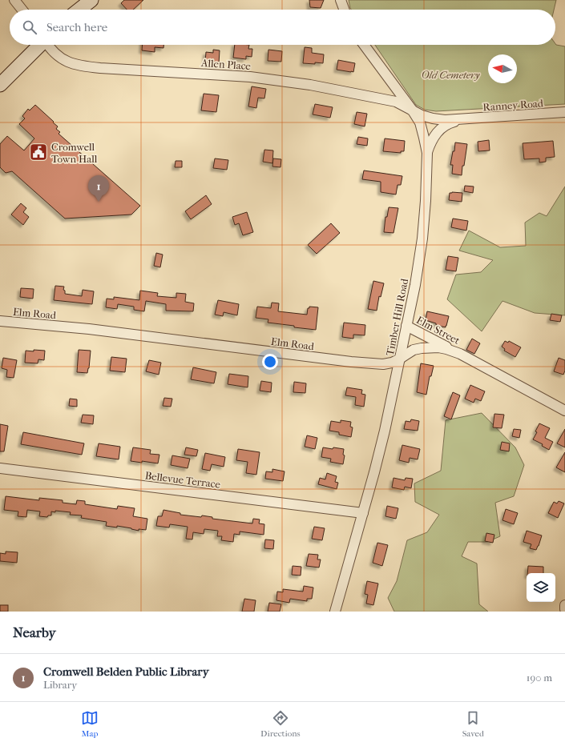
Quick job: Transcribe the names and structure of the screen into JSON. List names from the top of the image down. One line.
{"streets":{"street":["Allen Place","Ranney Road","Elm Road","Timber Hill Road","Elm Street","Bellevue Terrace"]},"crossings":[["Allen Place","Ranney Road"],["Allen Place","Timber Hill Road"],["Ranney Road","Timber Hill Road"],["Elm Road","Timber Hill Road"],["Elm Road","Elm Street"],["Timber Hill Road","Elm Street"],["Timber Hill Road","Bellevue Terrace"]],"parks":["Old Cemetery"],"places":{"public building":["Cromwell Town Hall"]},"north":"left","page":{"search":"Search here","pins":"1","heading":"Nearby","list":[{"mark":"1","name":"Cromwell Belden Public Library","note":"Library","value":"190 m"}],"nav":["Map","Directions","Saved"]}}
